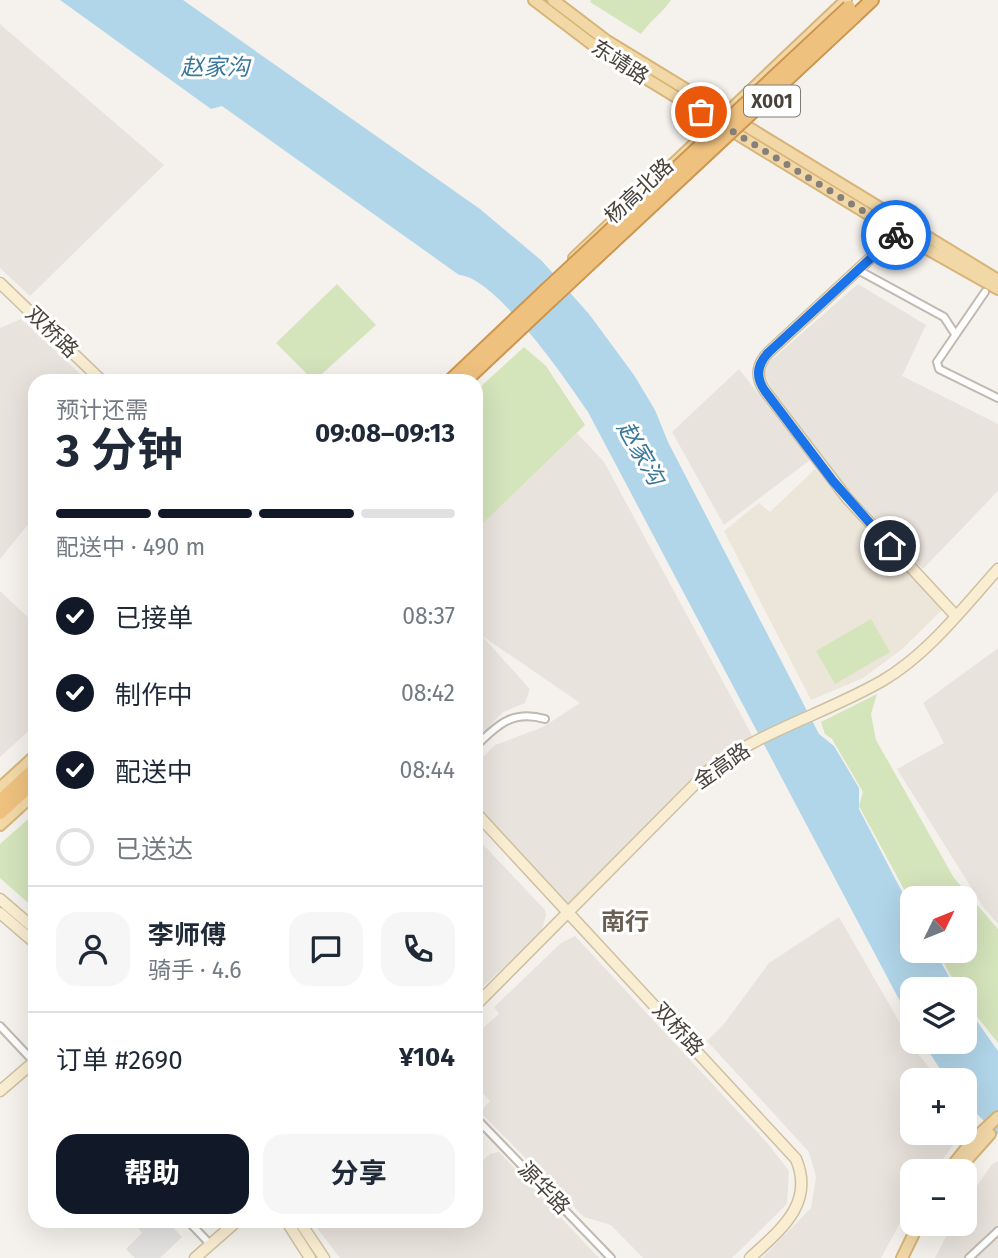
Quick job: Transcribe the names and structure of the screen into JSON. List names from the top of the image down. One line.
{"streets":{"highway":["X001","杨高北路"],"main road":["东靖路"],"street":["双桥路","金高路","源华路"]},"crossings":[["东靖路","X001"],["X001","杨高北路"],["双桥路","金高路"]],"districts":["南行"],"water":["赵家沟"],"north":"top right","page":{"heading":["3 分钟","预计还需","09:08–09:13"],"panel":["李师傅","骑手 · 4.6","订单 #2690","¥104"],"bar":"配送中 · 490 m","list":[["已接单","08:37"],["制作中","08:42"],["配送中","08:44"],"已送达"],"map_buttons":["+","−"],"buttons":["帮助","分享"]}}
